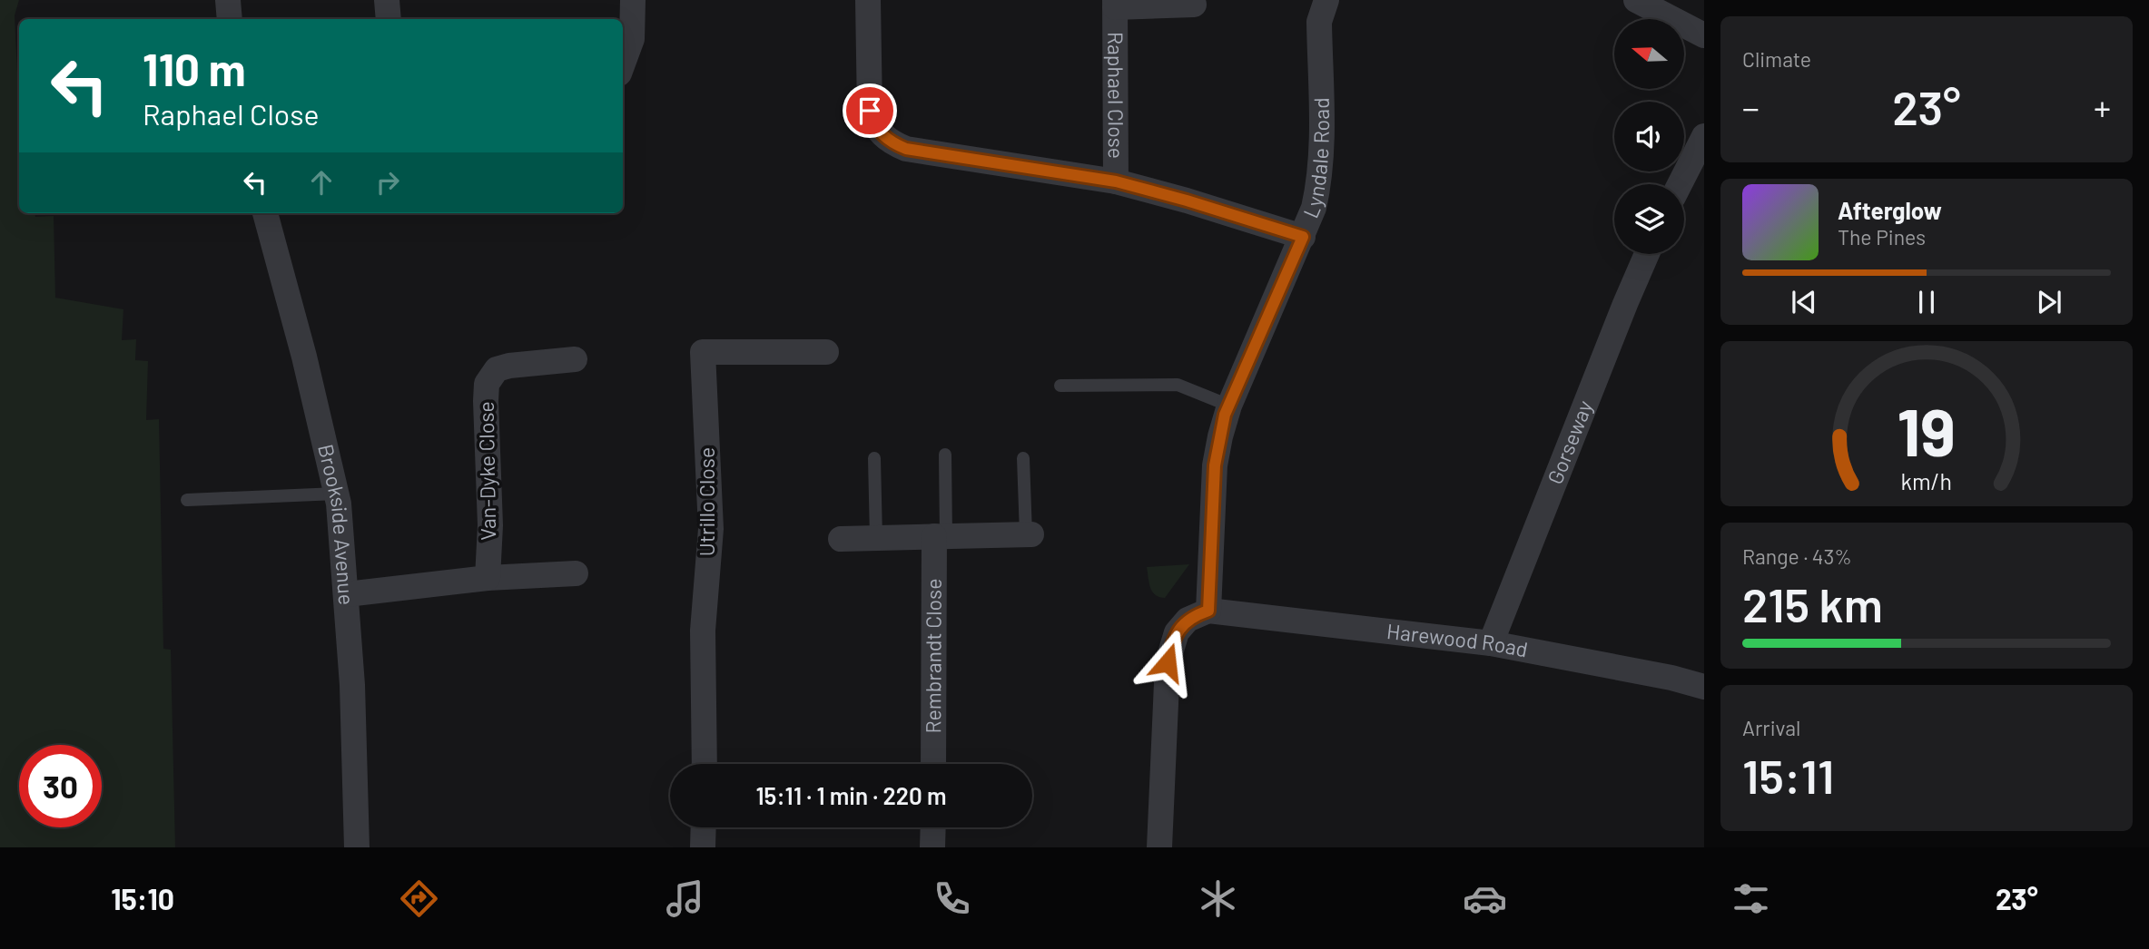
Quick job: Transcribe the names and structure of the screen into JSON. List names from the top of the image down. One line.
{"streets":{"street":["Raphael Close","Lyndale Road","Gorseway","Van-Dyke Close","Utrillo Close","Brookside Avenue","Harewood Road","Rembrandt Close"]},"crossings":[["Raphael Close","Lyndale Road"],["Lyndale Road","Harewood Road"],["Gorseway","Harewood Road"]],"north":"left","page":{"tile":["Climate",["Range · 43%","215 km"],["Arrival","15:11"]],"turn":["110 m","Raphael Close"],"heat":["−","23°","+"],"song":["Afterglow","The Pines"],"limit":"30","trip":"15:11 · 1 min · 220 m","tabs":["15:10","23°"],"gauge":["19","km/h"]}}
